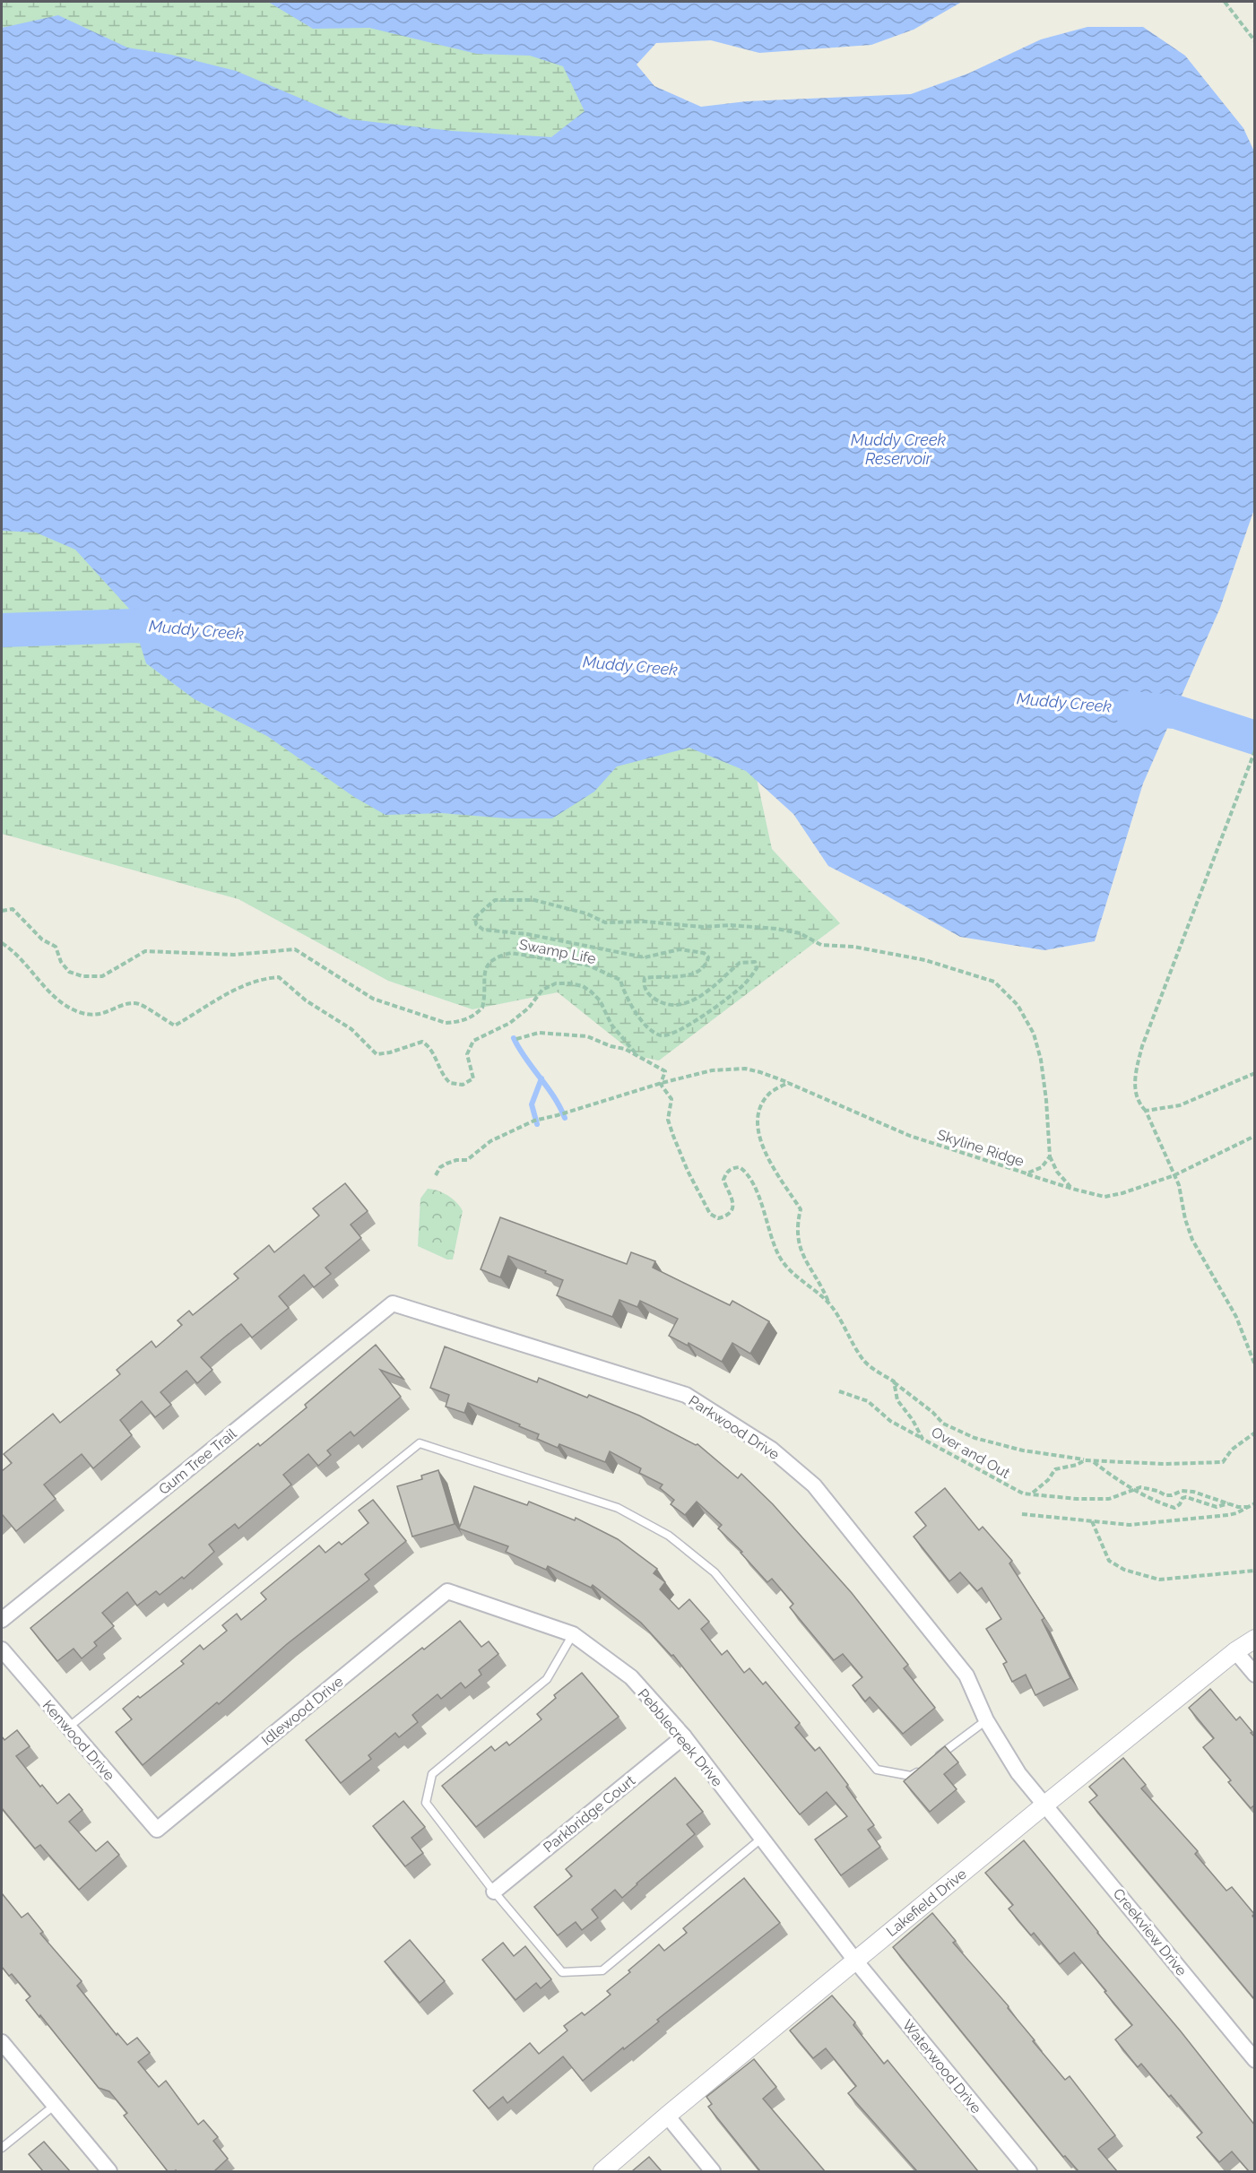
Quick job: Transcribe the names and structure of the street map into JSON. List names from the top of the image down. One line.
{"streets":{"street":["Parkwood Drive","Gum Tree Trail","Idlewood Drive","Pebblecreek Drive","Kenwood Drive","Parkbridge Court","Lakefield Drive","Creekview Drive","Waterwood Drive"],"path":["Swamp Life","Skyline Ridge","Over and Out"]},"crossings":[["Swamp Life","Skyline Ridge"],["Parkwood Drive","Gum Tree Trail"],["Parkwood Drive","Lakefield Drive"],["Parkwood Drive","Creekview Drive"],["Idlewood Drive","Pebblecreek Drive"],["Idlewood Drive","Kenwood Drive"],["Pebblecreek Drive","Parkbridge Court"],["Pebblecreek Drive","Lakefield Drive"],["Pebblecreek Drive","Waterwood Drive"],["Lakefield Drive","Creekview Drive"],["Lakefield Drive","Waterwood Drive"]],"water":["Muddy Creek Reservoir","Muddy Creek"]}
